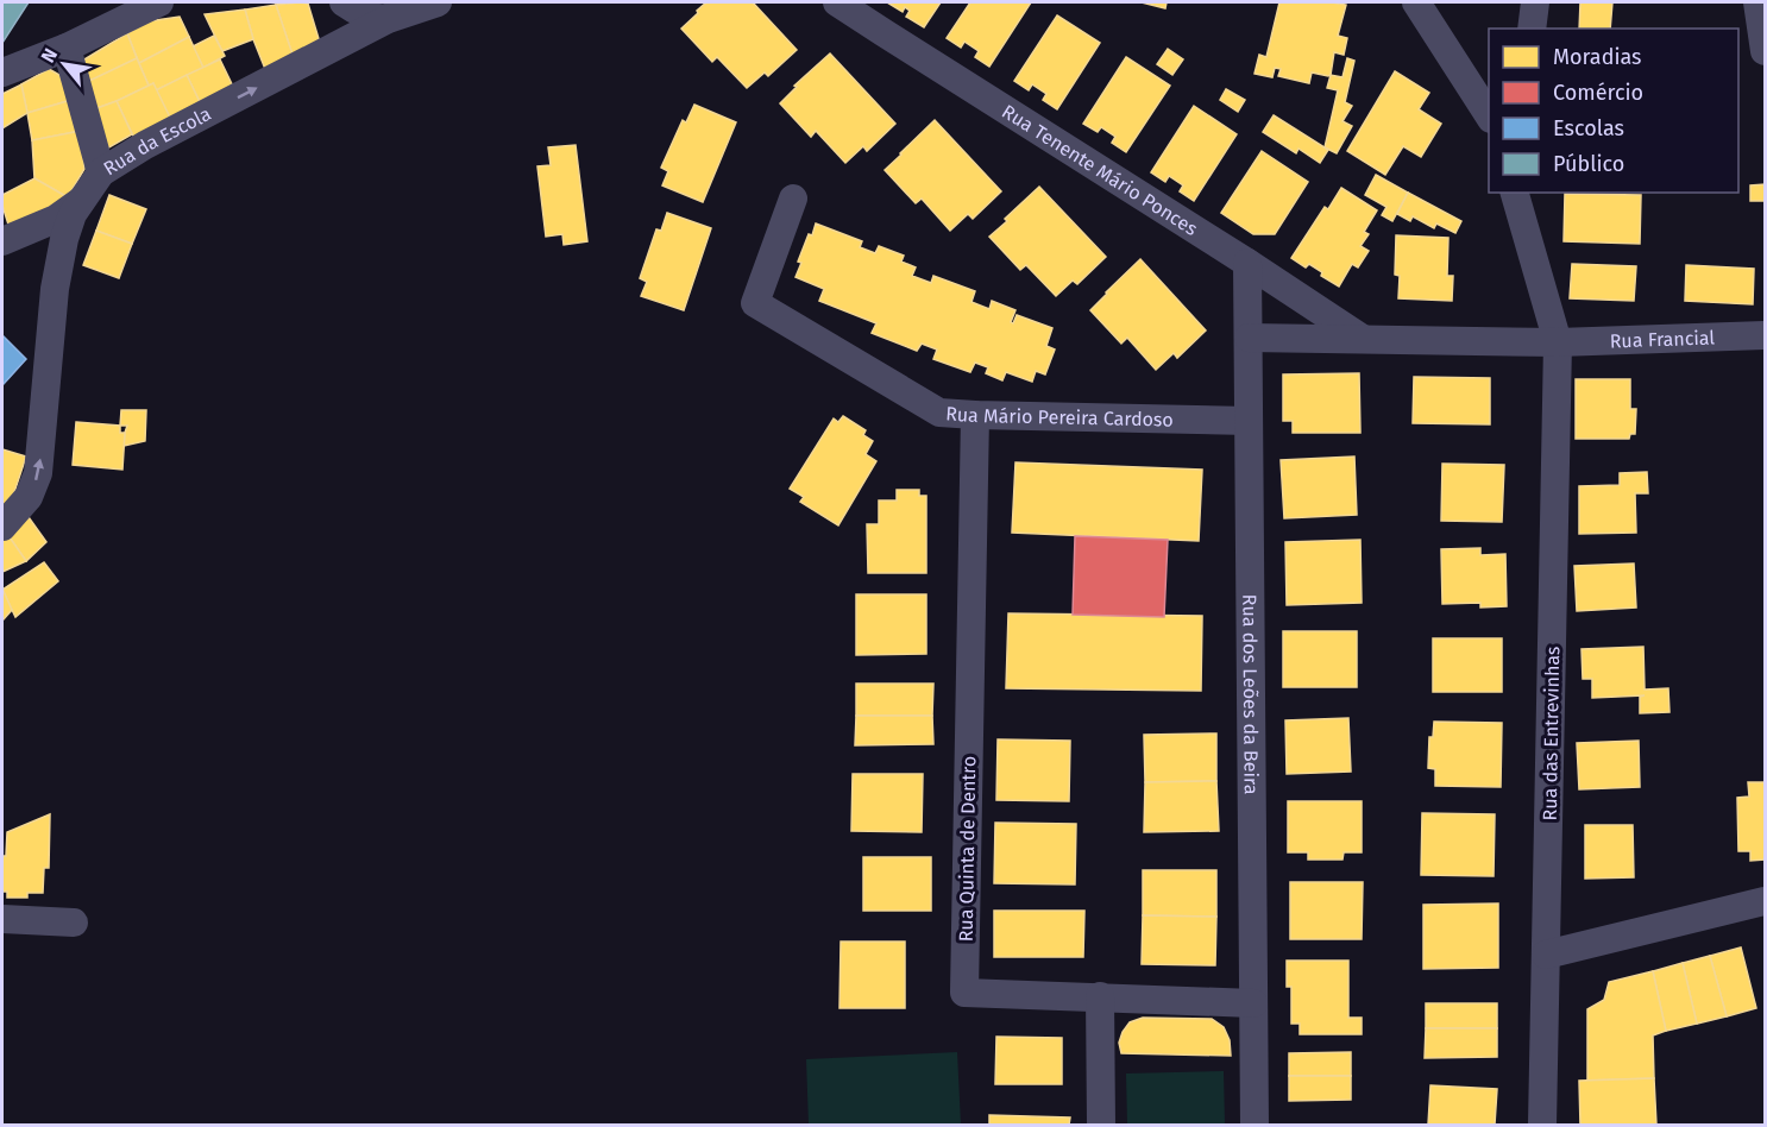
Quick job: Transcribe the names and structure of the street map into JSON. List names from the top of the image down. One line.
{"streets":{"street":["Rua da Escola","Rua Tenente Mário Ponces","Rua Francial","Rua Mário Pereira Cardoso","Rua dos Leões da Beira","Rua das Entrevinhas","Rua Quinta de Dentro"]},"crossings":[["Rua Tenente Mário Ponces","Rua dos Leões da Beira"],["Rua Francial","Rua das Entrevinhas"],["Rua Mário Pereira Cardoso","Rua dos Leões da Beira"],["Rua Mário Pereira Cardoso","Rua Quinta de Dentro"],["Rua dos Leões da Beira","Rua Quinta de Dentro"]],"one_way":["Rua da Escola"],"legend":["Moradias","Comércio","Escolas","Público"],"north":"top left"}
